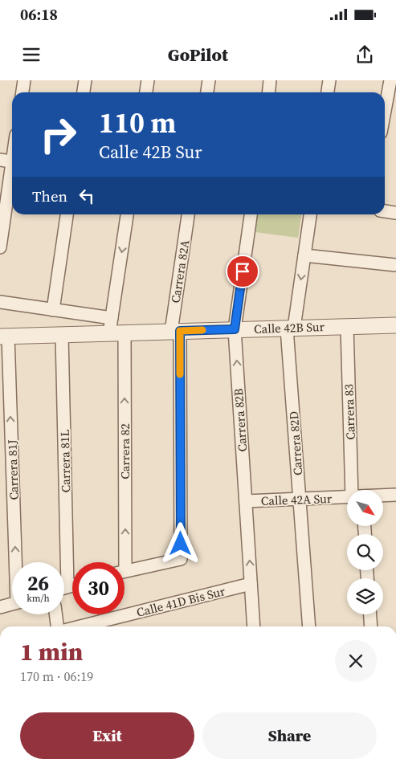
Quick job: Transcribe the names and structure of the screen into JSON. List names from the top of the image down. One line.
{"streets":{"street":["Carrera 82A","Calle 42B Sur","Carrera 83","Carrera 82B","Carrera 82D","Carrera 82","Carrera 81L","Carrera 81J","Calle 42A Sur","Calle 41D Bis Sur"]},"crossings":[["Carrera 82A","Calle 42B Sur"],["Calle 42B Sur","Carrera 83"],["Calle 42B Sur","Carrera 82B"],["Calle 42B Sur","Carrera 82D"],["Calle 42B Sur","Carrera 82"],["Carrera 82B","Calle 42A Sur"],["Carrera 82B","Calle 41D Bis Sur"],["Carrera 82D","Calle 42A Sur"]],"one_way":["Carrera 82B","Carrera 81J"],"north":"bottom right","page":{"status":"06:18","header":"GoPilot","turn":["110 m","Calle 42B Sur"],"then":"Then","speed":"26 km/h","limit":"30","heading":["1 min","170 m · 06:19"],"buttons":["Exit","Share"]}}
